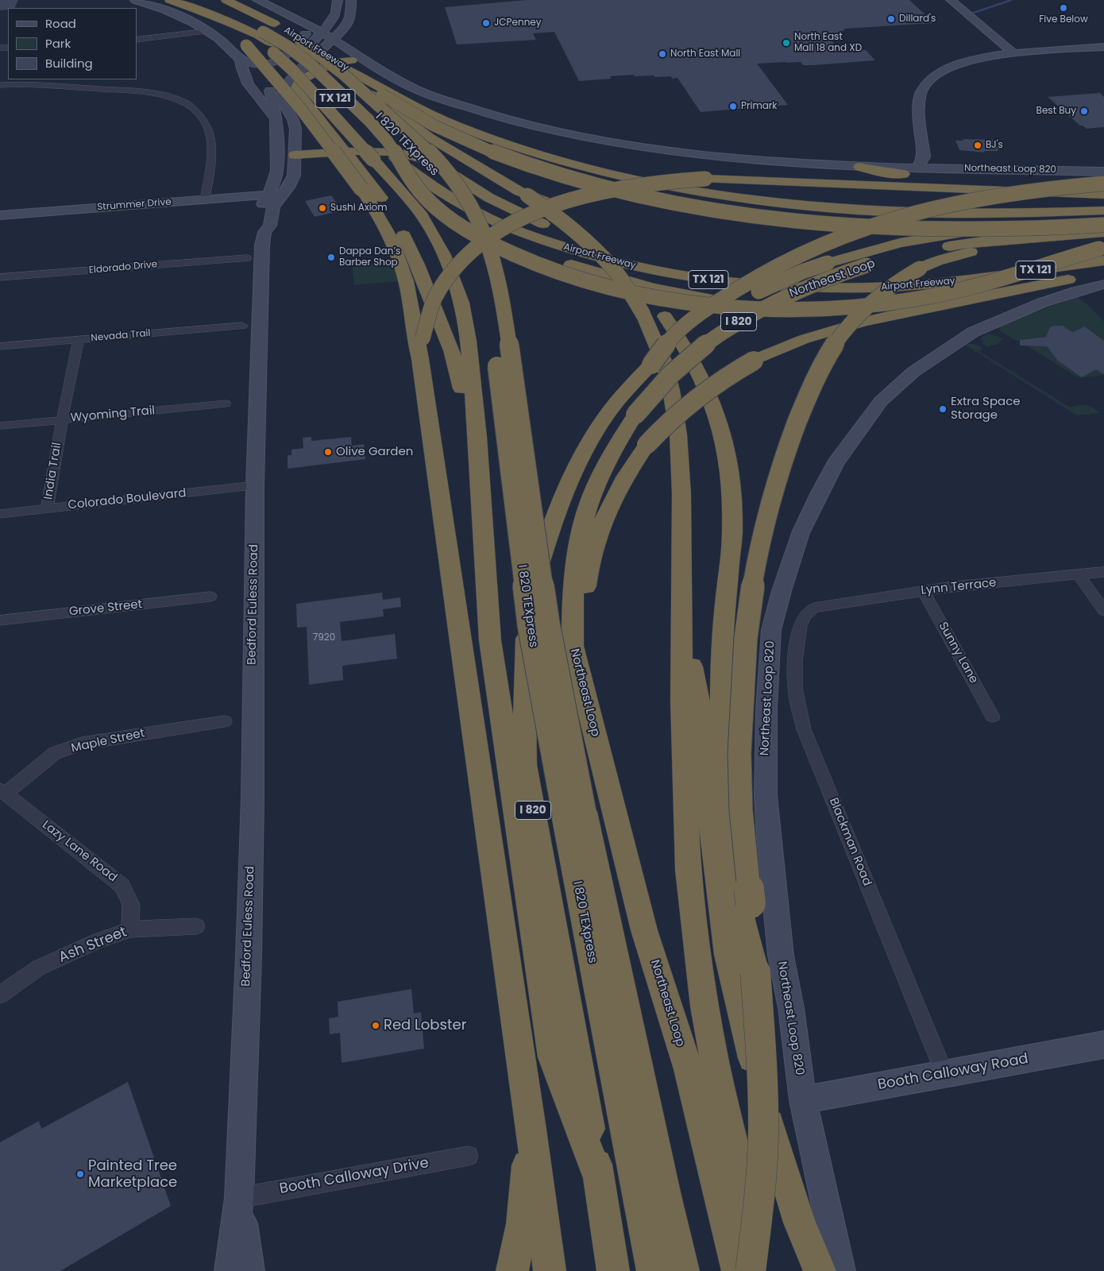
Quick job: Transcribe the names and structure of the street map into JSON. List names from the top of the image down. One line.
{"streets":{"highway":["Airport Freeway","TX 121","I 820 TEXpress","Northeast Loop","I 820"],"main road":["Northeast Loop 820","Strummer Drive","Bedford Euless Road","Booth Calloway Road"],"street":["Eldorado Drive","Nevada Trail","Wyoming Trail","India Trail","Colorado Boulevard","Lynn Terrace","Grove Street","Sunny Lane","Maple Street","Blackman Road","Lazy Lane Road","Ash Street","Booth Calloway Drive"]},"crossings":[["Airport Freeway","I 820 TEXpress"],["Airport Freeway","Northeast Loop 820"],["Northeast Loop 820","Booth Calloway Road"],["Strummer Drive","Bedford Euless Road"],["Nevada Trail","India Trail"],["Wyoming Trail","India Trail"],["India Trail","Colorado Boulevard"],["Colorado Boulevard","Bedford Euless Road"],["Lynn Terrace","Sunny Lane"],["Lynn Terrace","Blackman Road"],["Bedford Euless Road","Booth Calloway Drive"],["Maple Street","Lazy Lane Road"],["Blackman Road","Booth Calloway Road"],["Lazy Lane Road","Ash Street"]],"places":["Five Below","Dillard's","JCPenney","North East Mall 18 and XD","North East Mall","Primark","Best Buy","BJ's","Sushi Axiom","Dappa Dan’s Barber Shop","Extra Space Storage","Olive Garden","Red Lobster","Painted Tree Marketplace"],"house_numbers":["7920"],"legend":["Road","Park","Building"]}
